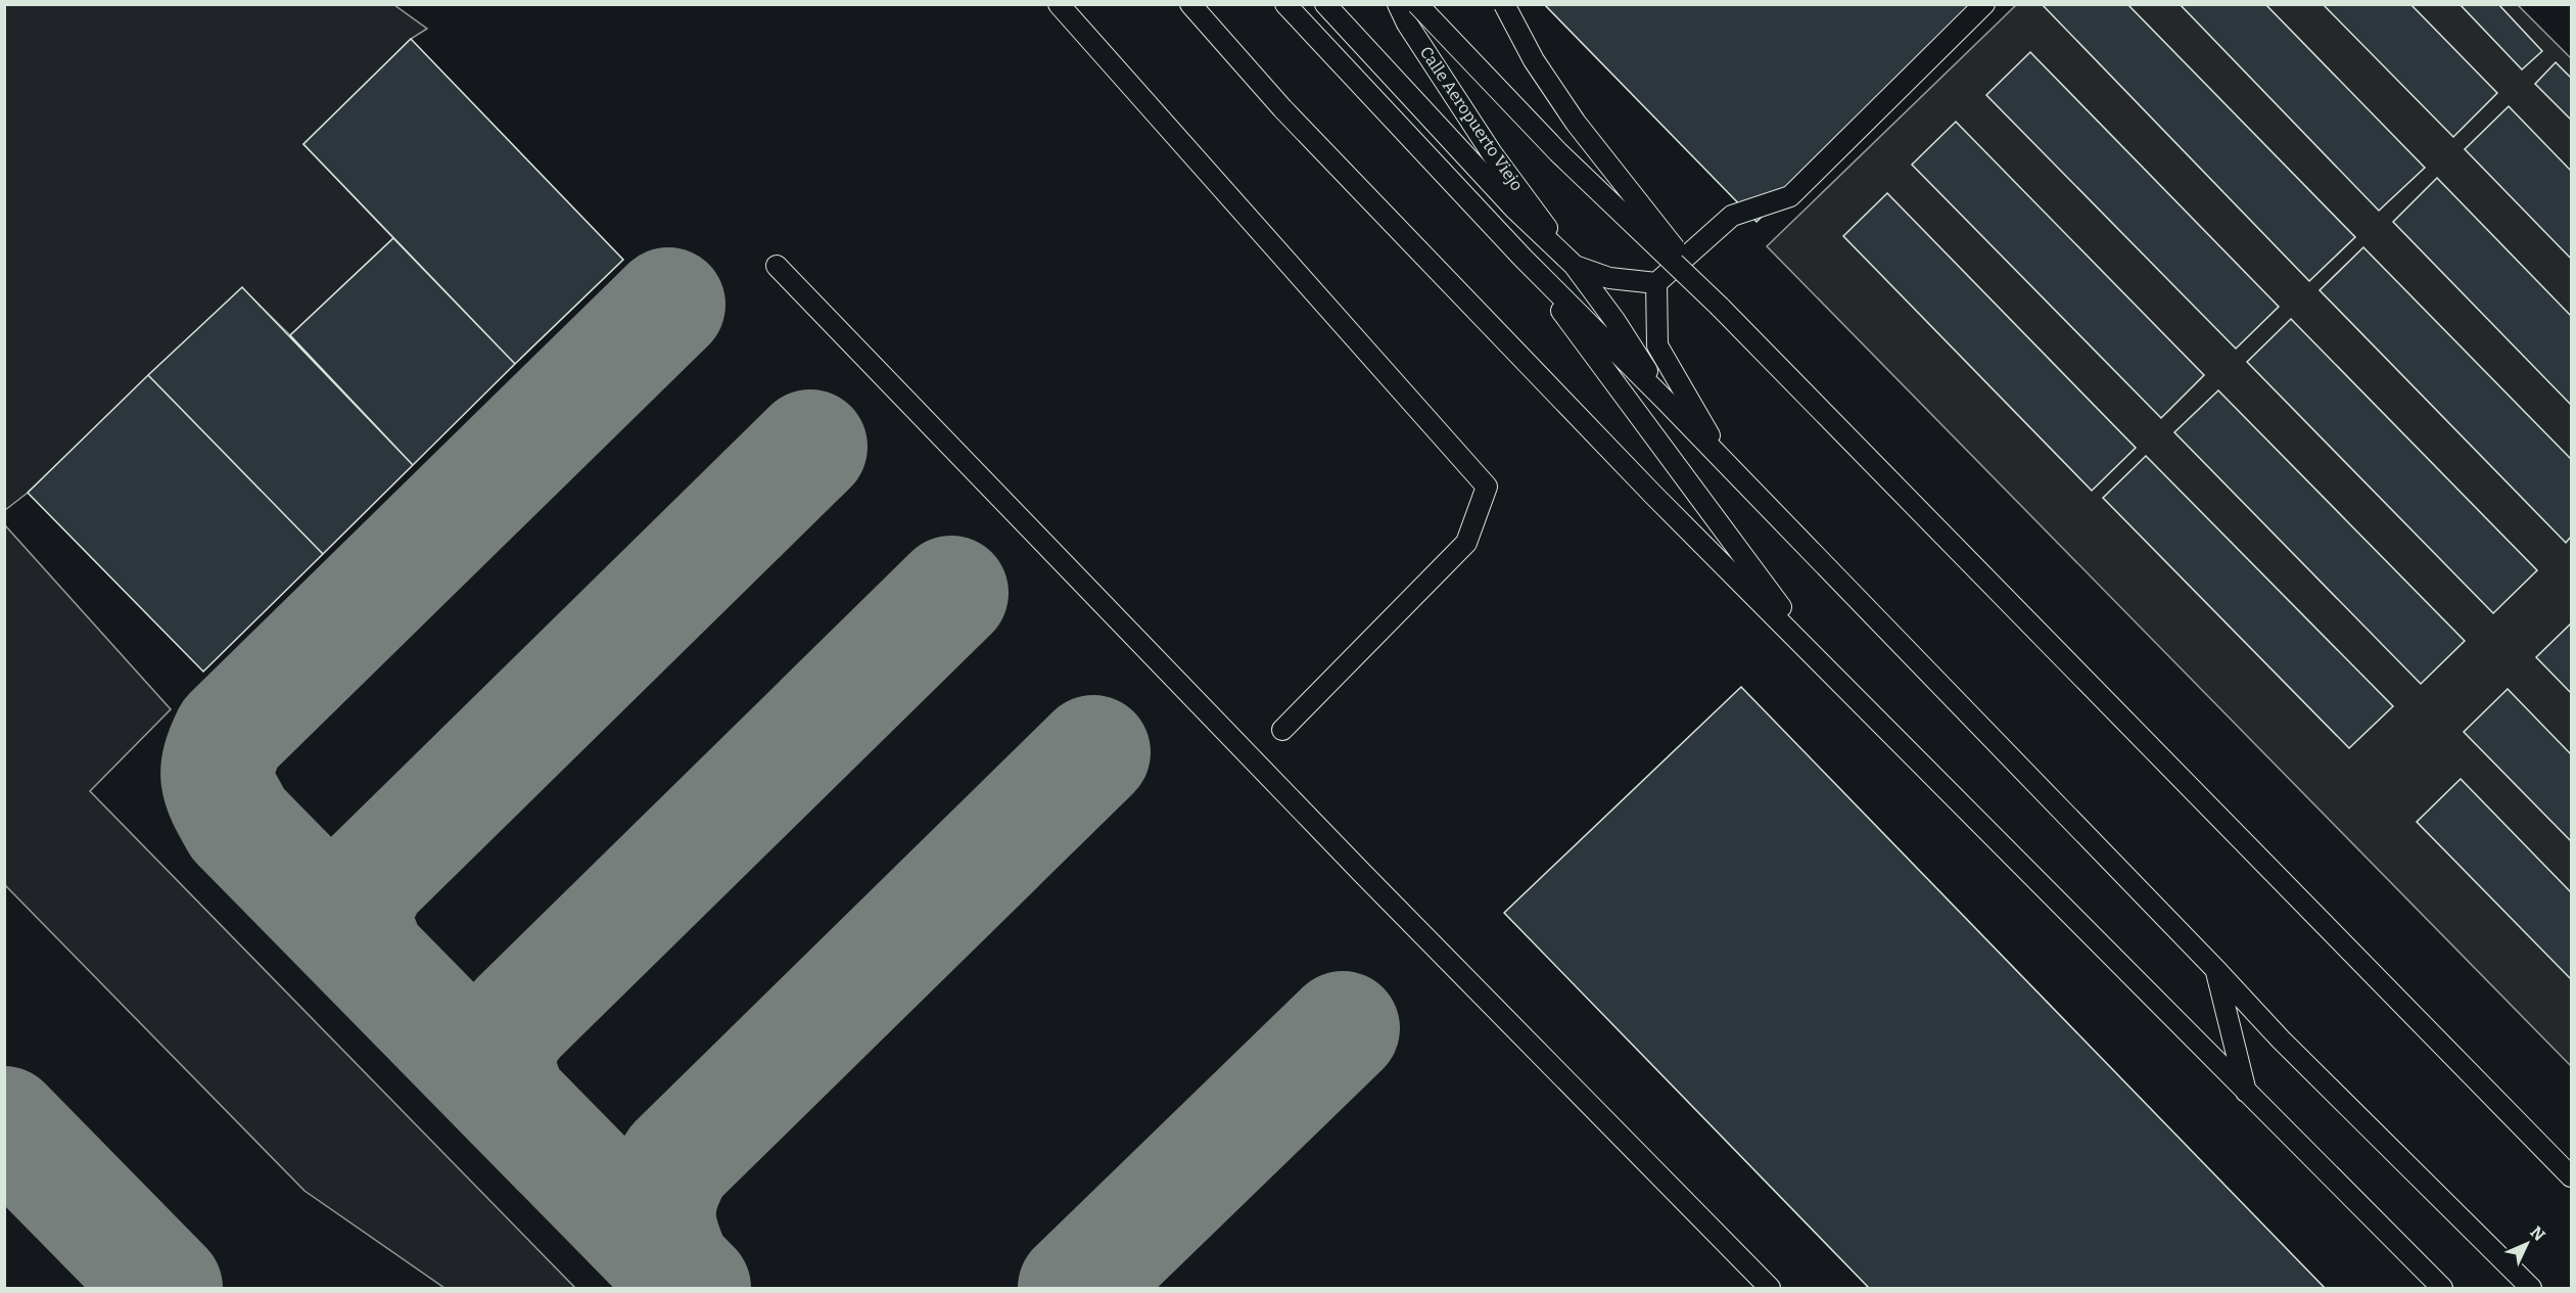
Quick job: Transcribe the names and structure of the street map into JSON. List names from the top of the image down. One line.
{"streets":{"lane":["Calle Aeropuerto Viejo"]},"north":"top right"}
